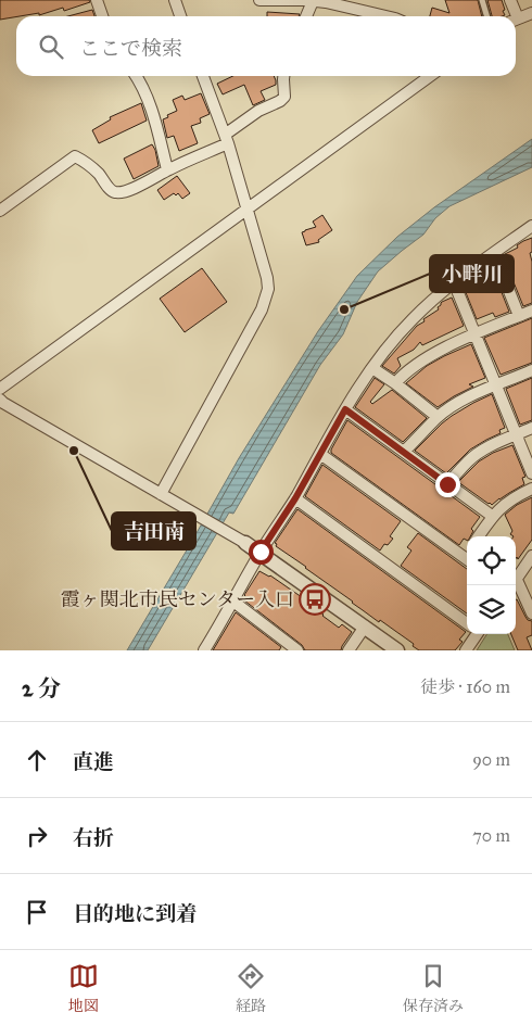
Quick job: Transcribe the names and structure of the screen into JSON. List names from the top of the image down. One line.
{"places":{"other":["小畔川","吉田南"],"bus stop":["霞ヶ関北市民センター入口"]},"page":{"search":"ここで検索","heading":["2 分","徒歩 · 160 m"],"list":[["直進","90 m"],["右折","70 m"],"目的地に到着"],"nav":["地図","経路","保存済み"]}}
